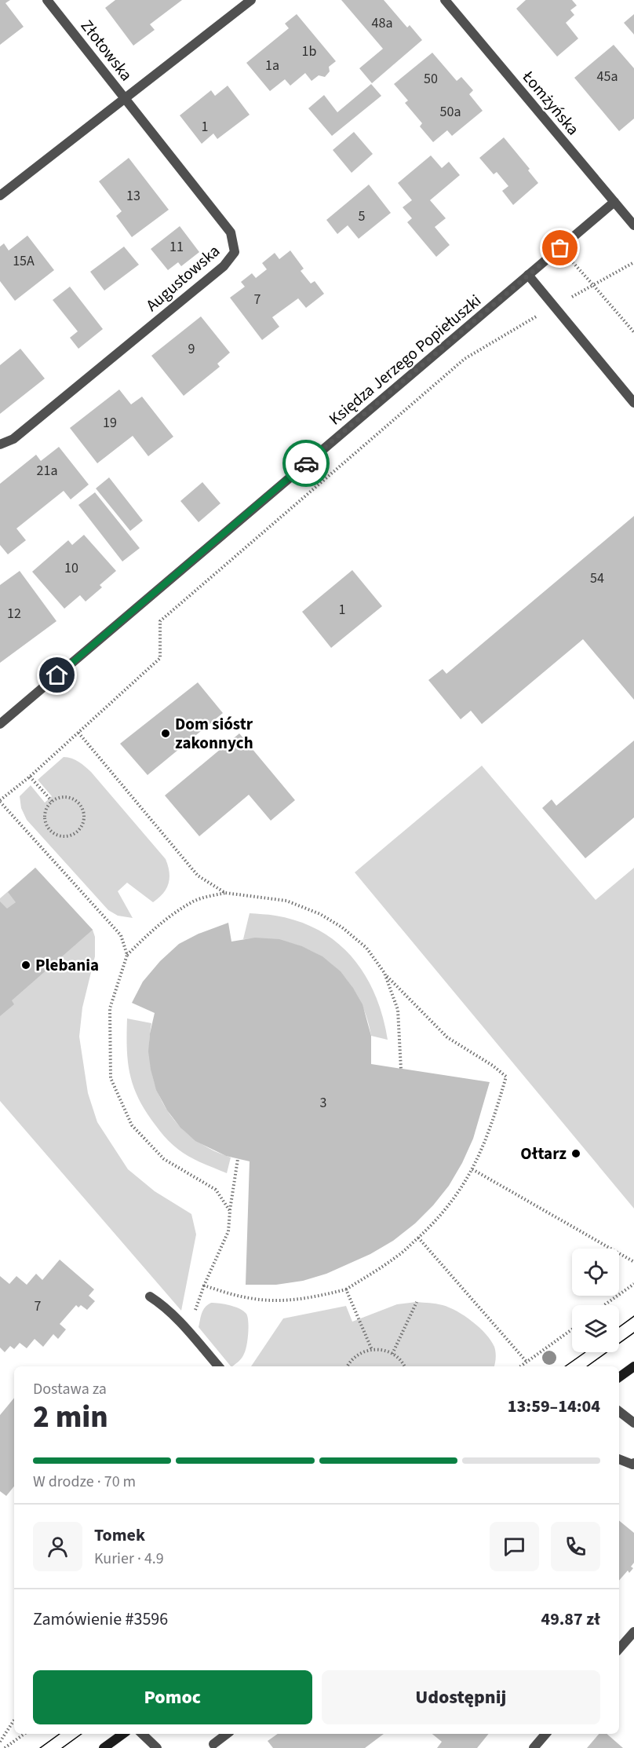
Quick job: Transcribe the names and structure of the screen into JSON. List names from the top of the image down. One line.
{"streets":{"street":["Złotowska","Łomżyńska","Augustowska","Księdza Jerzego Popiełuszki"]},"crossings":[["Złotowska","Augustowska"],["Łomżyńska","Księdza Jerzego Popiełuszki"]],"places":["Dom sióstr zakonnych","Plebania","Ołtarz"],"house_numbers":["48a","1b","1a","45a","50","50a","1","13","5","11","15A","7","9","19","21a","10","54","1","12","3","7"],"page":{"heading":["2 min","Dostawa za","13:59–14:04"],"panel":["Tomek","Kurier · 4.9","Zamówienie #3596","49.87 zł"],"bar":"W drodze · 70 m","buttons":["Pomoc","Udostępnij"]}}
